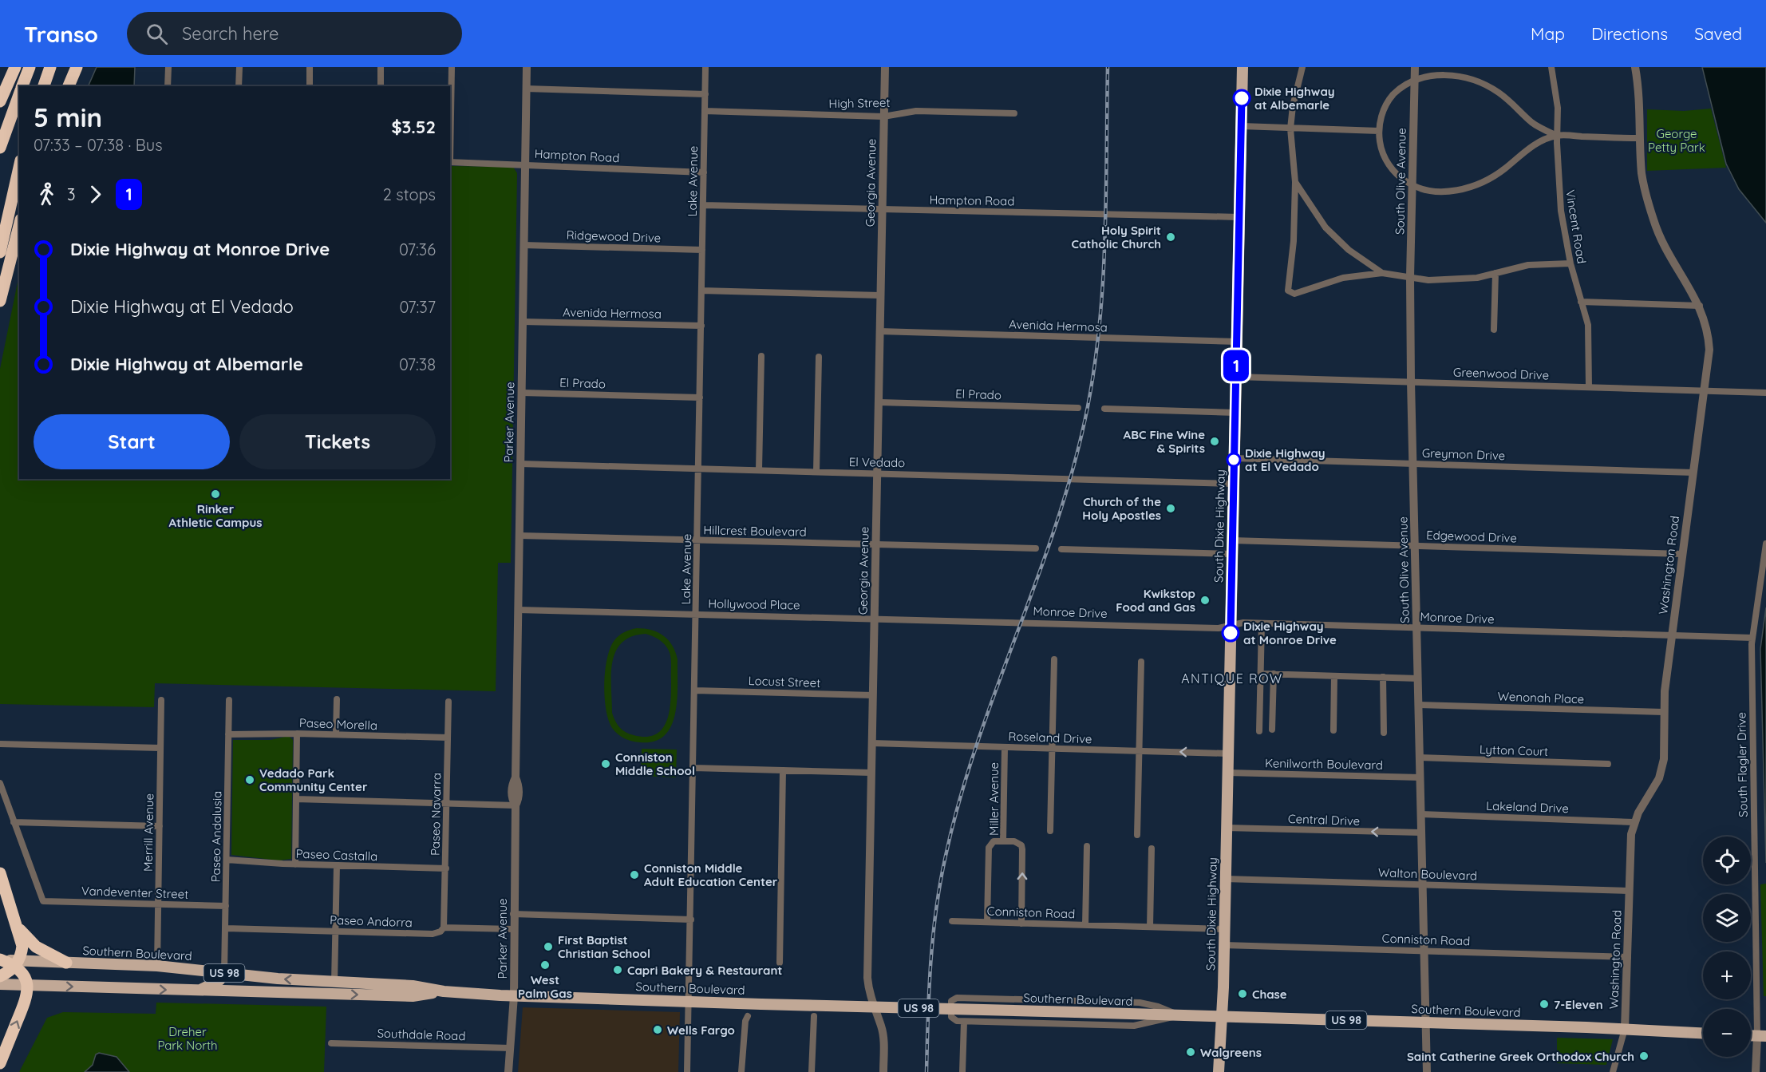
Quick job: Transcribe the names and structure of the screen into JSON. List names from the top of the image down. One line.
{"streets":{"main road":["South Dixie Highway","Southern Boulevard","US 98"],"street":["High Street","Hampton Road","Lake Avenue","South Olive Avenue","Georgia Avenue","Vincent Road","Ridgewood Drive","Avenida Hermosa","Greenwood Drive","El Prado","Parker Avenue","Greymon Drive","El Vedado","Hillcrest Boulevard","Edgewood Drive","Washington Road","Hollywood Place","Monroe Drive","Locust Street","Wenonah Place","Paseo Morella","Roseland Drive","Lytton Court","Kenilworth Boulevard","South Flagler Drive","Miller Avenue","Lakeland Drive","Paseo Navarra","Central Drive","Merrill Avenue","Paseo Andalusia","Paseo Castalla","Walton Boulevard","Vandeventer Street","Conniston Road","Paseo Andorra","Southdale Road"]},"crossings":[["High Street","Lake Avenue"],["High Street","Georgia Avenue"],["Hampton Road","Lake Avenue"],["Hampton Road","Georgia Avenue"],["Hampton Road","Parker Avenue"],["Hampton Road","South Dixie Highway"],["Lake Avenue","Ridgewood Drive"],["Lake Avenue","Avenida Hermosa"],["Lake Avenue","El Prado"],["Lake Avenue","El Vedado"],["Lake Avenue","Hillcrest Boulevard"],["Lake Avenue","Hollywood Place"],["Lake Avenue","Locust Street"],["Lake Avenue","Southern Boulevard"],["South Olive Avenue","Greenwood Drive"],["South Olive Avenue","Greymon Drive"],["South Olive Avenue","Edgewood Drive"],["South Olive Avenue","Monroe Drive"],["South Olive Avenue","Wenonah Place"],["South Olive Avenue","Lytton Court"],["South Olive Avenue","Kenilworth Boulevard"],["South Olive Avenue","Lakeland Drive"],["South Olive Avenue","Central Drive"],["South Olive Avenue","Walton Boulevard"],["South Olive Avenue","Conniston Road"],["South Olive Avenue","Southern Boulevard"],["Georgia Avenue","Avenida Hermosa"],["Georgia Avenue","El Prado"],["Georgia Avenue","El Vedado"],["Georgia Avenue","Hillcrest Boulevard"],["Georgia Avenue","Hollywood Place"],["Georgia Avenue","Monroe Drive"],["Georgia Avenue","Locust Street"],["Georgia Avenue","Roseland Drive"],["Vincent Road","Greenwood Drive"],["Ridgewood Drive","Parker Avenue"],["Avenida Hermosa","Parker Avenue"],["Avenida Hermosa","South Dixie Highway"],["Greenwood Drive","South Dixie Highway"],["Greenwood Drive","Washington Road"],["El Prado","Parker Avenue"],["Parker Avenue","El Vedado"],["Parker Avenue","Hillcrest Boulevard"],["Parker Avenue","Hollywood Place"],["Parker Avenue","Paseo Andorra"],["Parker Avenue","Southern Boulevard"],["Parker Avenue","Southdale Road"],["Greymon Drive","South Dixie Highway"],["Greymon Drive","Washington Road"],["El Vedado","South Dixie Highway"],["South Dixie Highway","Edgewood Drive"],["South Dixie Highway","Monroe Drive"],["South Dixie Highway","Roseland Drive"],["South Dixie Highway","Kenilworth Boulevard"],["South Dixie Highway","Central Drive"],["South Dixie Highway","Walton Boulevard"],["South Dixie Highway","Conniston Road"],["South Dixie Highway","Southern Boulevard"],["Edgewood Drive","Washington Road"],["Washington Road","Monroe Drive"],["Washington Road","Wenonah Place"],["Washington Road","Lakeland Drive"],["Washington Road","Walton Boulevard"],["Washington Road","Conniston Road"],["Washington Road","Southern Boulevard"],["Hollywood Place","Monroe Drive"],["Monroe Drive","South Flagler Drive"],["Paseo Morella","Paseo Navarra"],["Paseo Morella","Paseo Andalusia"],["Roseland Drive","Miller Avenue"],["Miller Avenue","Conniston Road"],["Paseo Navarra","Paseo Castalla"],["Paseo Navarra","Paseo Andorra"],["Merrill Avenue","Vandeventer Street"],["Merrill Avenue","Southern Boulevard"],["Paseo Andalusia","Paseo Castalla"],["Paseo Andalusia","Vandeventer Street"],["Paseo Andalusia","Paseo Andorra"],["Paseo Andalusia","Southern Boulevard"]],"one_way":["Central Drive"],"districts":["ANTIQUE ROW"],"parks":["George Petty Park","Dreher Park North"],"places":["Dixie Highway at Albemarle","Holy Spirit Catholic Church","ABC Fine Wine & Spirits","Dixie Highway at El Vedado","Rinker Athletic Campus","Church of the Holy Apostles","Kwikstop Food and Gas","Dixie Highway at Monroe Drive","Conniston Middle School","Vedado Park Community Center","Conniston Middle Adult Education Center","First Baptist Christian School","West Palm Gas","Capri Bakery & Restaurant","Chase","7-Eleven","Wells Fargo","Walgreens","Saint Catherine Greek Orthodox Church"],"lines":["bus line 1"],"page":{"header":"Transo","search":"Search here","nav":["Map","Directions","Saved"],"on_map":"1","heading":["5 min","07:33 – 07:38 · Bus","$3.52"],"legs":["3","1","2 stops"],"list":[{"name":"Dixie Highway at Monroe Drive","value":"07:36"},{"name":"Dixie Highway at El Vedado","value":"07:37"},{"name":"Dixie Highway at Albemarle","value":"07:38"}],"buttons":["Start","Tickets"],"map_buttons":["+","−"]}}
